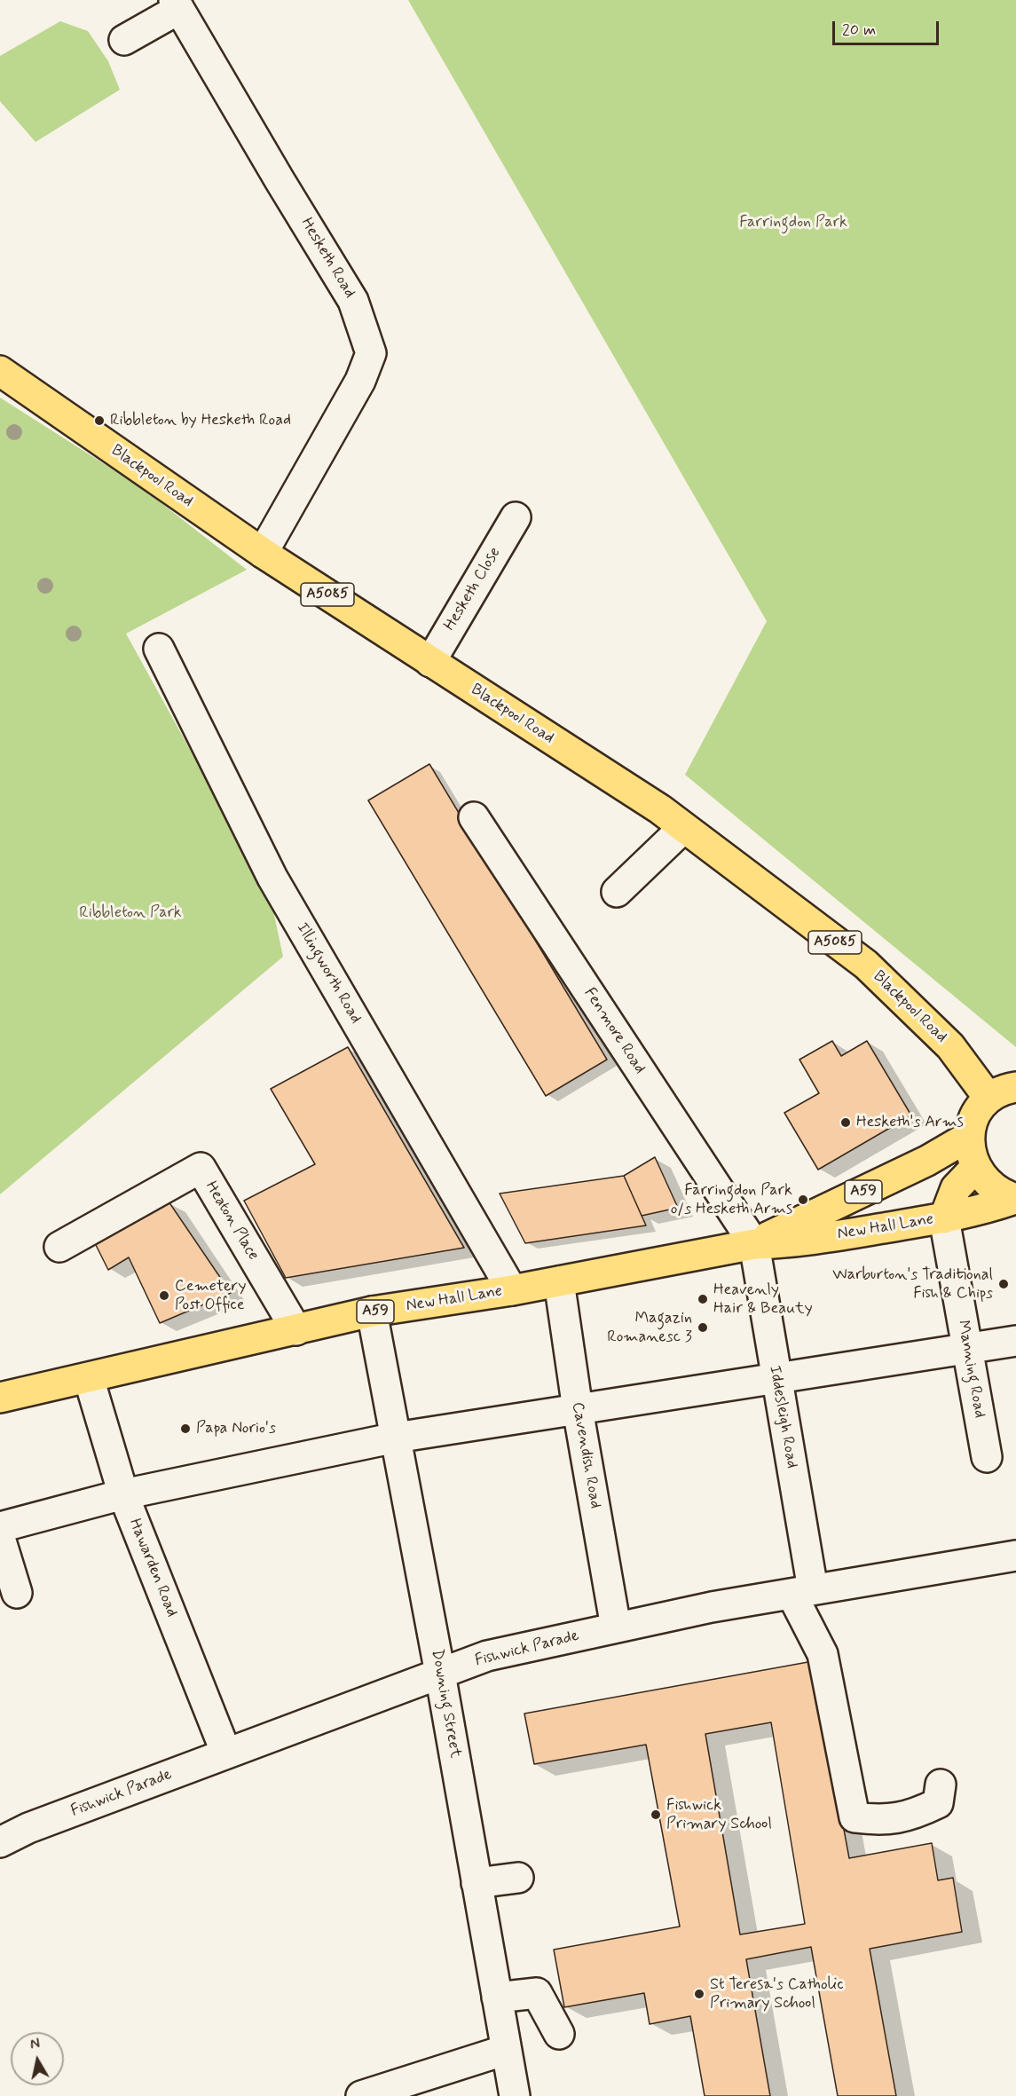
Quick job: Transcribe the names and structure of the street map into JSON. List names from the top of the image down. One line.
{"streets":{"highway":["Blackpool Road","A5085","A59","New Hall Lane"],"street":["Hesketh Road","Hesketh Close","Illingworth Road","Fenmore Road","Heaton Place","Manning Road","Iddesleigh Road","Cavendish Road","Hawarden Road","Fishwick Parade","Downing Street"]},"crossings":[["Hesketh Road","Blackpool Road"],["Blackpool Road","Hesketh Close"],["Blackpool Road","A59"],["Illingworth Road","New Hall Lane"],["Fenmore Road","New Hall Lane"],["Fenmore Road","Iddesleigh Road"],["A59","New Hall Lane"],["Heaton Place","New Hall Lane"],["New Hall Lane","Manning Road"],["New Hall Lane","Iddesleigh Road"],["New Hall Lane","Cavendish Road"],["New Hall Lane","Hawarden Road"],["New Hall Lane","Downing Street"],["Iddesleigh Road","Fishwick Parade"],["Cavendish Road","Fishwick Parade"],["Hawarden Road","Fishwick Parade"],["Fishwick Parade","Downing Street"]],"parks":["Farringdon Park","Ribbleton Park"],"places":["Ribbleton by Hesketh Road","Hesketh's Arms","Farringdon Park o/s Hesketh Arms","Warburton's Traditional Fish & Chips","Cemetery Post Office","Heavenly Hair & Beauty","Magazin Romanesc 3","Papa Norio's","Fishwick Primary School","St Teresa's Catholic Primary School"],"scale_bar":"20 m","north":"top"}
